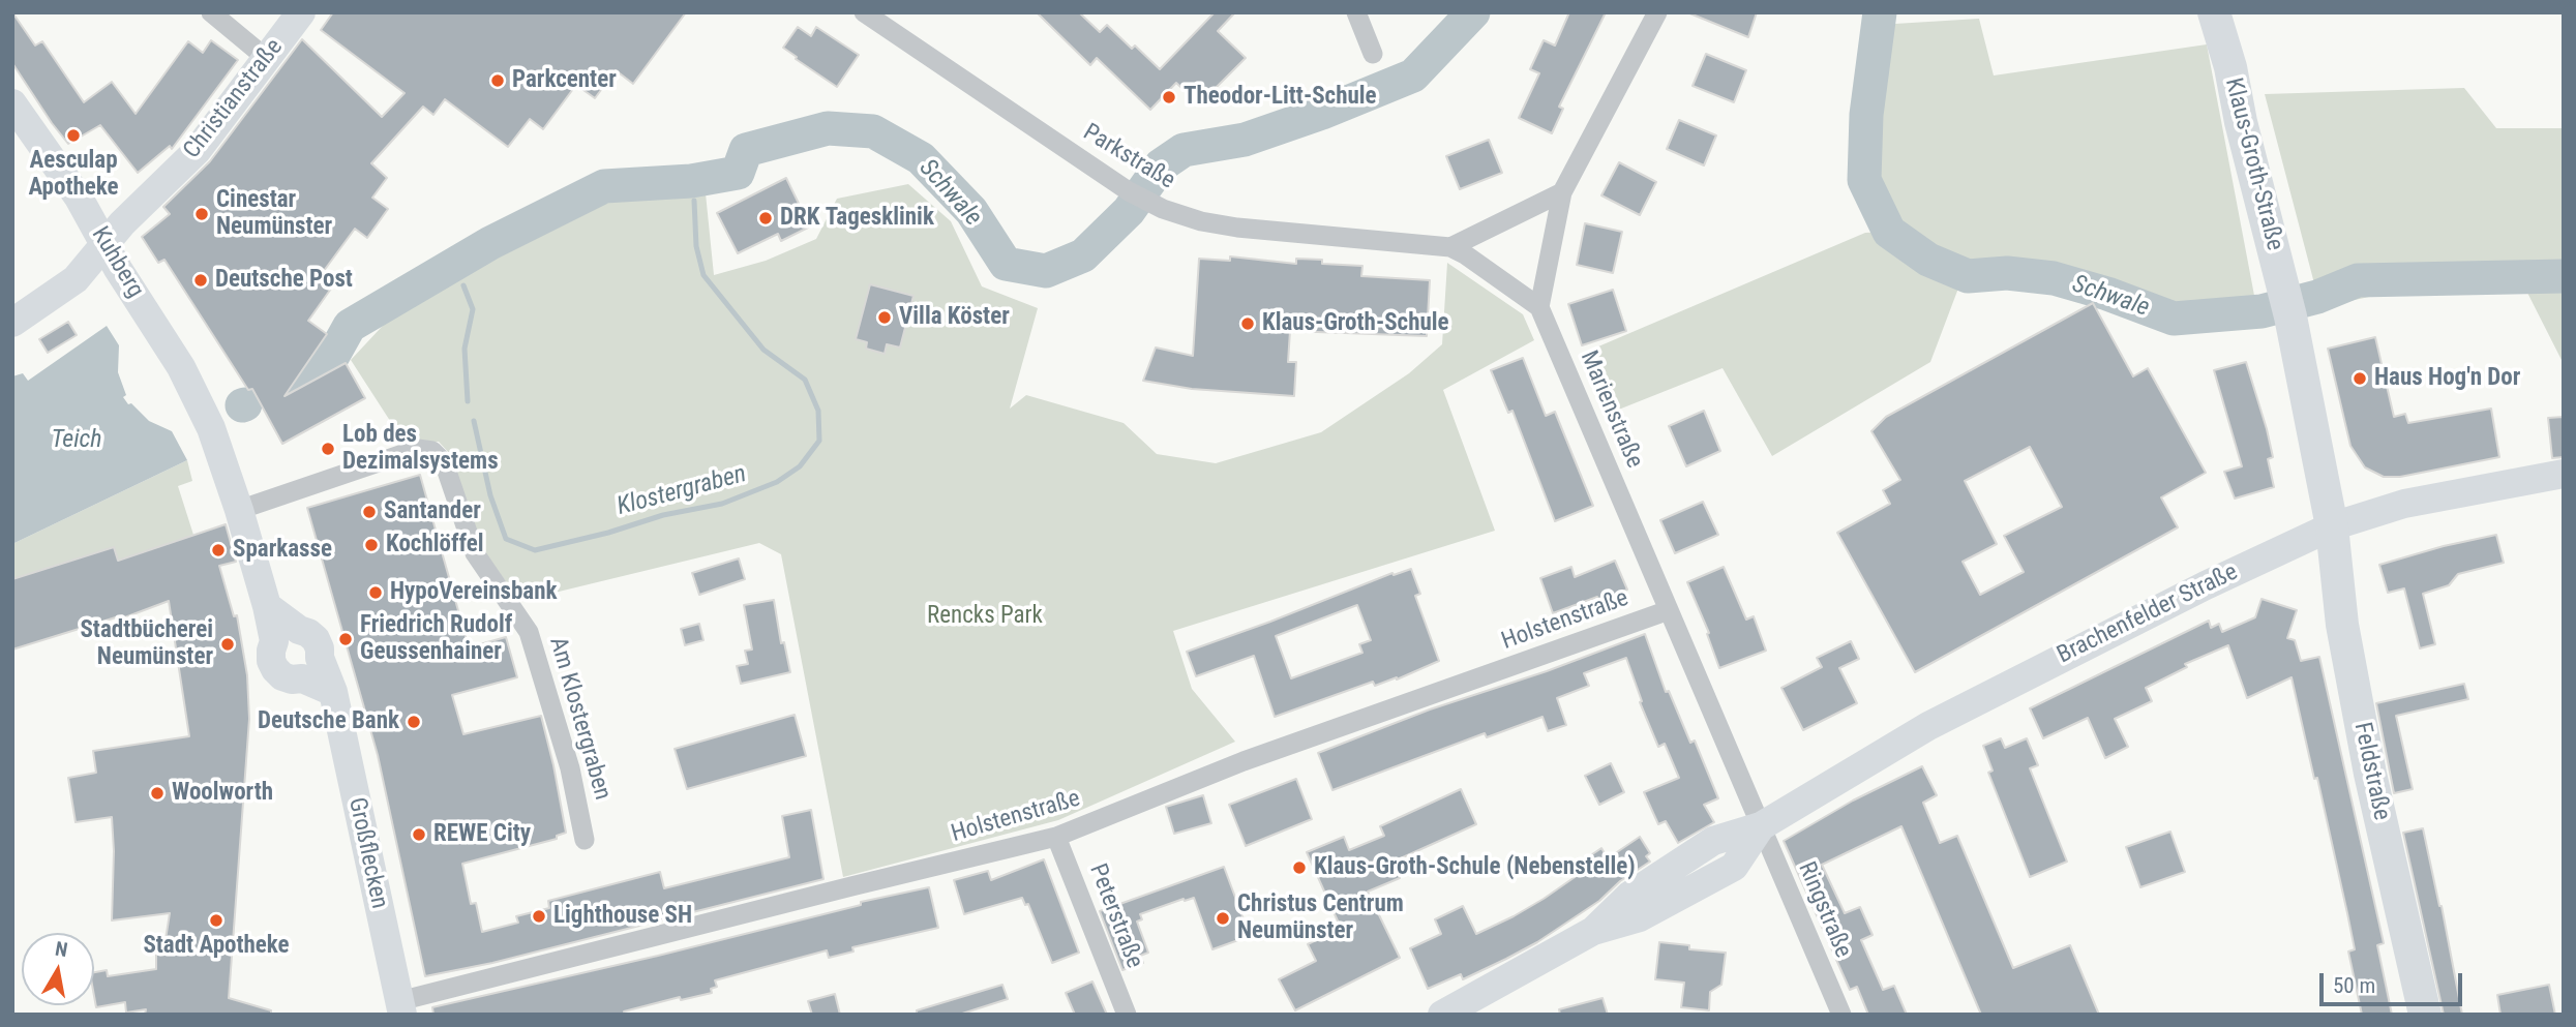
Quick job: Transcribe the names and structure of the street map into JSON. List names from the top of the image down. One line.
{"streets":{"main road":["Klaus-Groth-Straße","Feldstraße"],"street":["Christianstraße","Parkstraße","Kuhberg","Marienstraße","Brachenfelder Straße","Holstenstraße","Am Klostergraben","Großflecken","Ringstraße","Peterstraße"]},"crossings":[["Christianstraße","Kuhberg"],["Klaus-Groth-Straße","Brachenfelder Straße"],["Klaus-Groth-Straße","Feldstraße"],["Kuhberg","Großflecken"],["Marienstraße","Brachenfelder Straße"],["Marienstraße","Holstenstraße"],["Marienstraße","Ringstraße"],["Brachenfelder Straße","Feldstraße"],["Brachenfelder Straße","Ringstraße"],["Holstenstraße","Großflecken"],["Holstenstraße","Peterstraße"],["Am Klostergraben","Großflecken"]],"water":["Schwale","Teich","Klostergraben"],"parks":["Rencks Park"],"places":["Parkcenter","Theodor-Litt-Schule","Aesculap Apotheke","Cinestar Neumünster","DRK Tagesklinik","Deutsche Post","Villa Köster","Klaus-Groth-Schule","Haus Hog'n Dor","Lob des Dezimalsystems","Santander","Kochlöffel","Sparkasse","HypoVereinsbank","Friedrich Rudolf Geussenhainer","Stadtbücherei Neumünster","Deutsche Bank","Woolworth","REWE City","Klaus-Groth-Schule (Nebenstelle)","Lighthouse SH","Christus Centrum Neumünster","Stadt Apotheke"],"scale_bar":"50 m","north":"top"}
